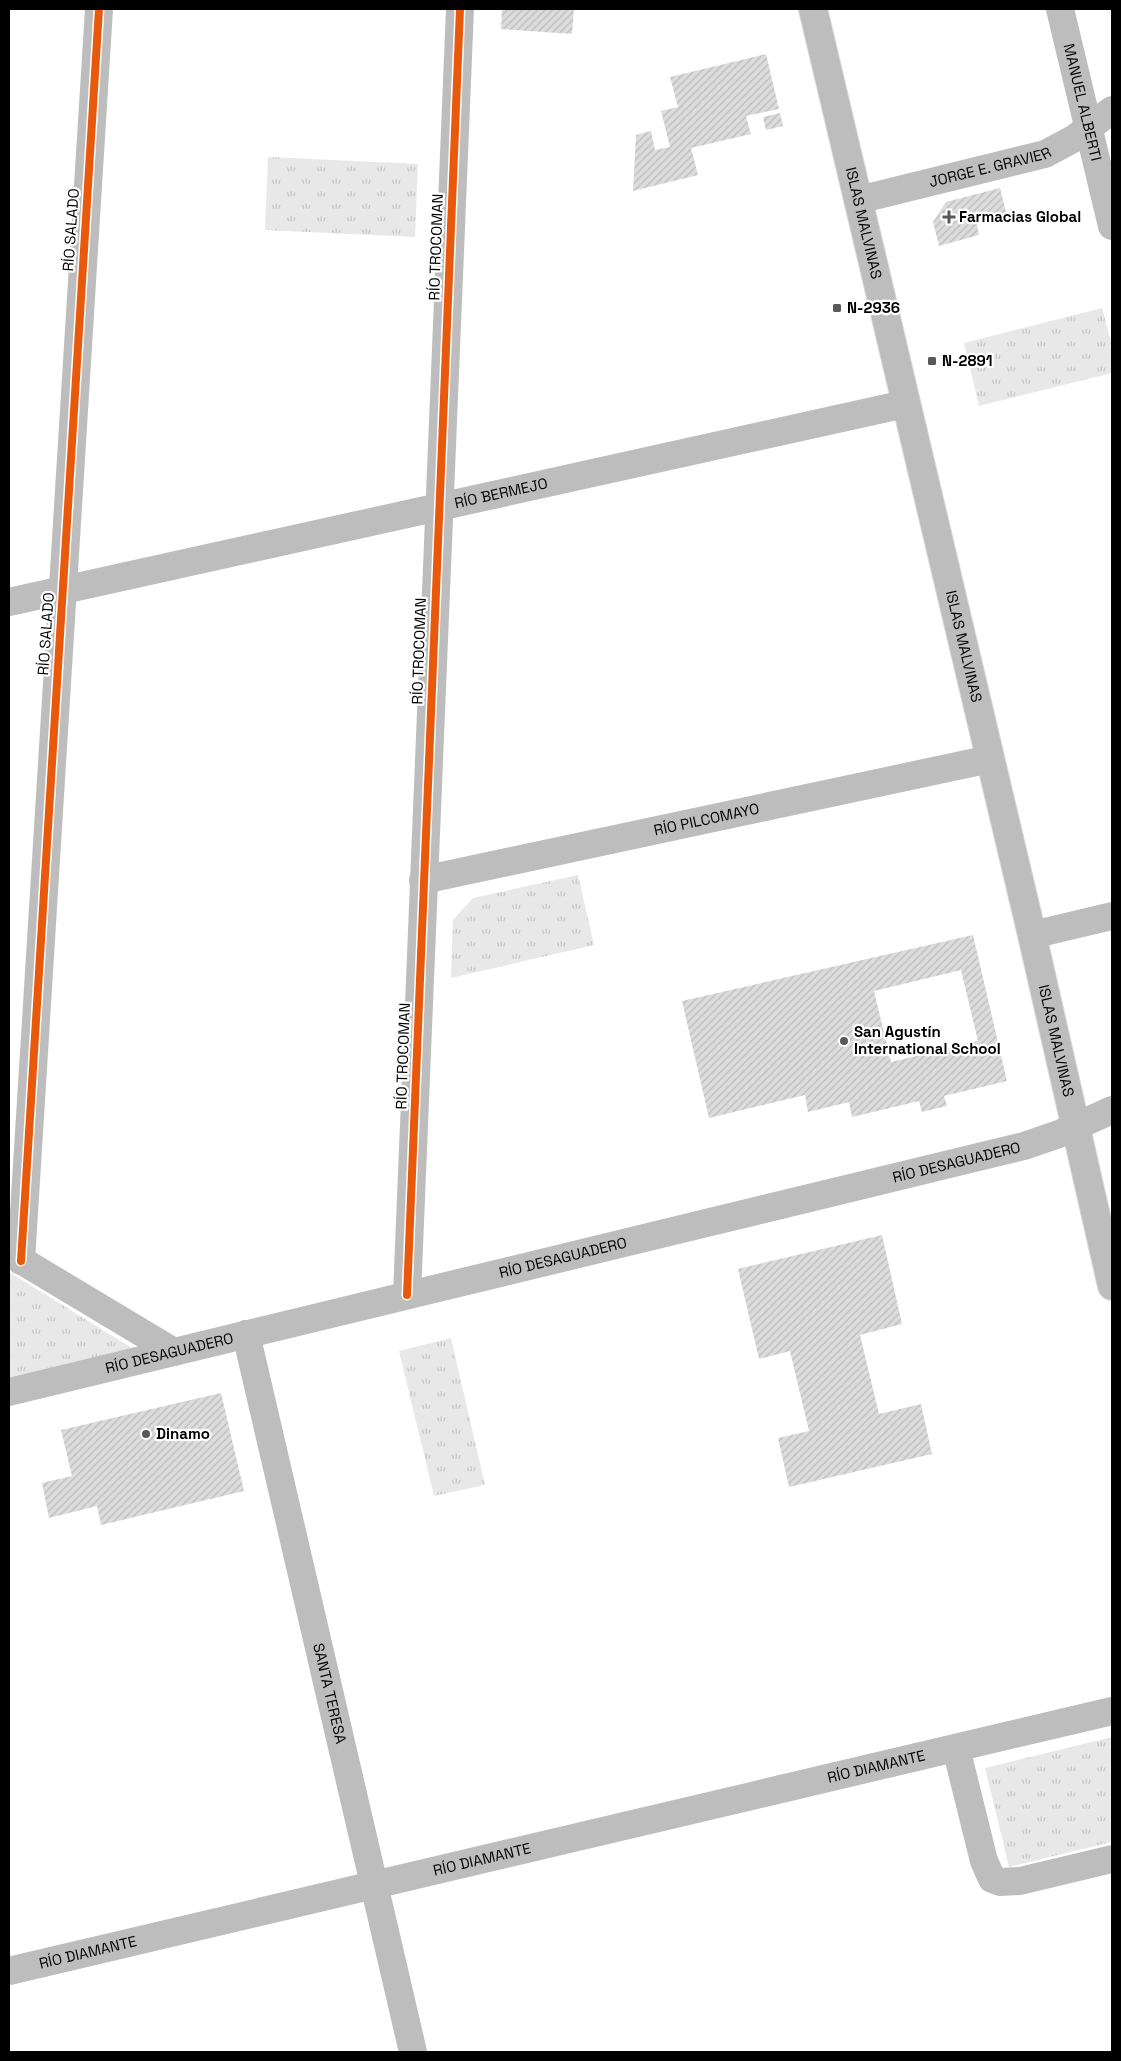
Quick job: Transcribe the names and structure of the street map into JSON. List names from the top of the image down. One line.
{"streets":{"street":["MANUEL ALBERTI","JORGE E. GRAVIER","ISLAS MALVINAS","RÍO SALADO","RÍO TROCOMAN","RÍO BERMEJO","RÍO PILCOMAYO","RÍO DESAGUADERO","SANTA TERESA","RÍO DIAMANTE"]},"crossings":[["MANUEL ALBERTI","JORGE E. GRAVIER"],["JORGE E. GRAVIER","ISLAS MALVINAS"],["ISLAS MALVINAS","RÍO BERMEJO"],["ISLAS MALVINAS","RÍO PILCOMAYO"],["ISLAS MALVINAS","RÍO DESAGUADERO"],["RÍO SALADO","RÍO BERMEJO"],["RÍO TROCOMAN","RÍO BERMEJO"],["RÍO TROCOMAN","RÍO PILCOMAYO"],["RÍO TROCOMAN","RÍO DESAGUADERO"],["RÍO DESAGUADERO","SANTA TERESA"],["SANTA TERESA","RÍO DIAMANTE"]],"places":{"health":["Farmacias Global"],"transit":["N-2936","N-2891"],"other":["San Agustín International School","Dinamo"]}}
